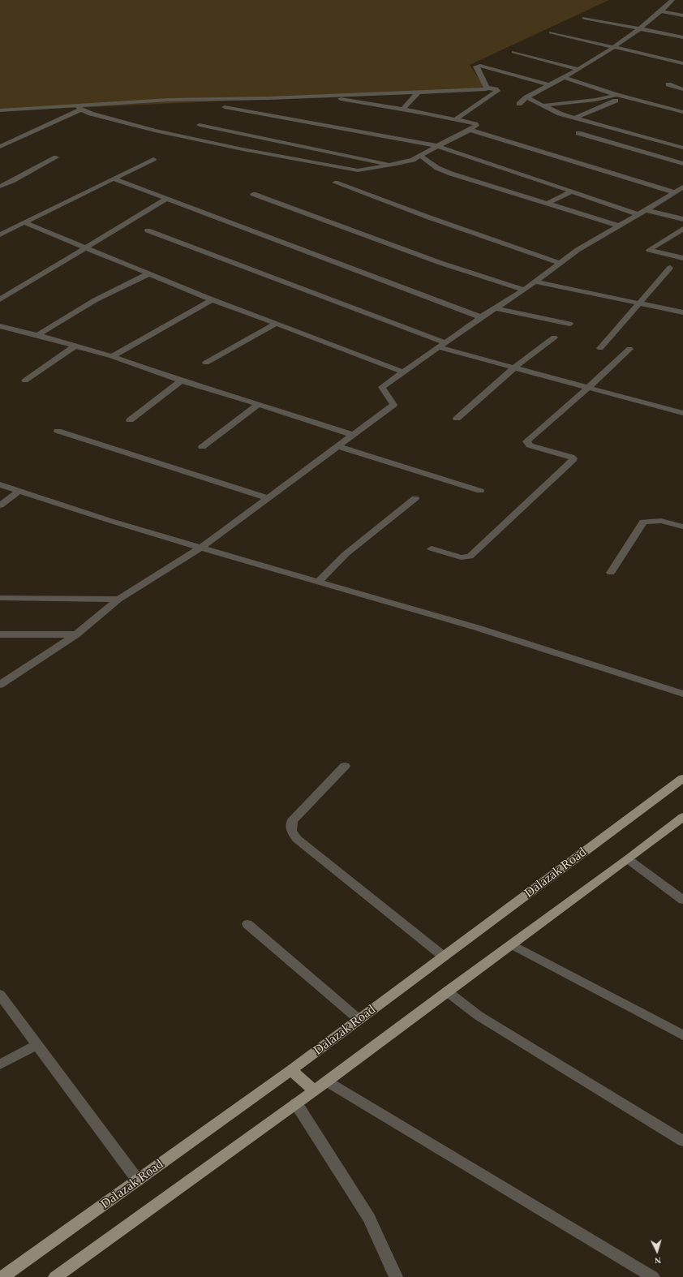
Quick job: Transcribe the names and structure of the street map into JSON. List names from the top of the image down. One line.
{"streets":{"main road":["Dalazak Road"]},"north":"bottom"}
